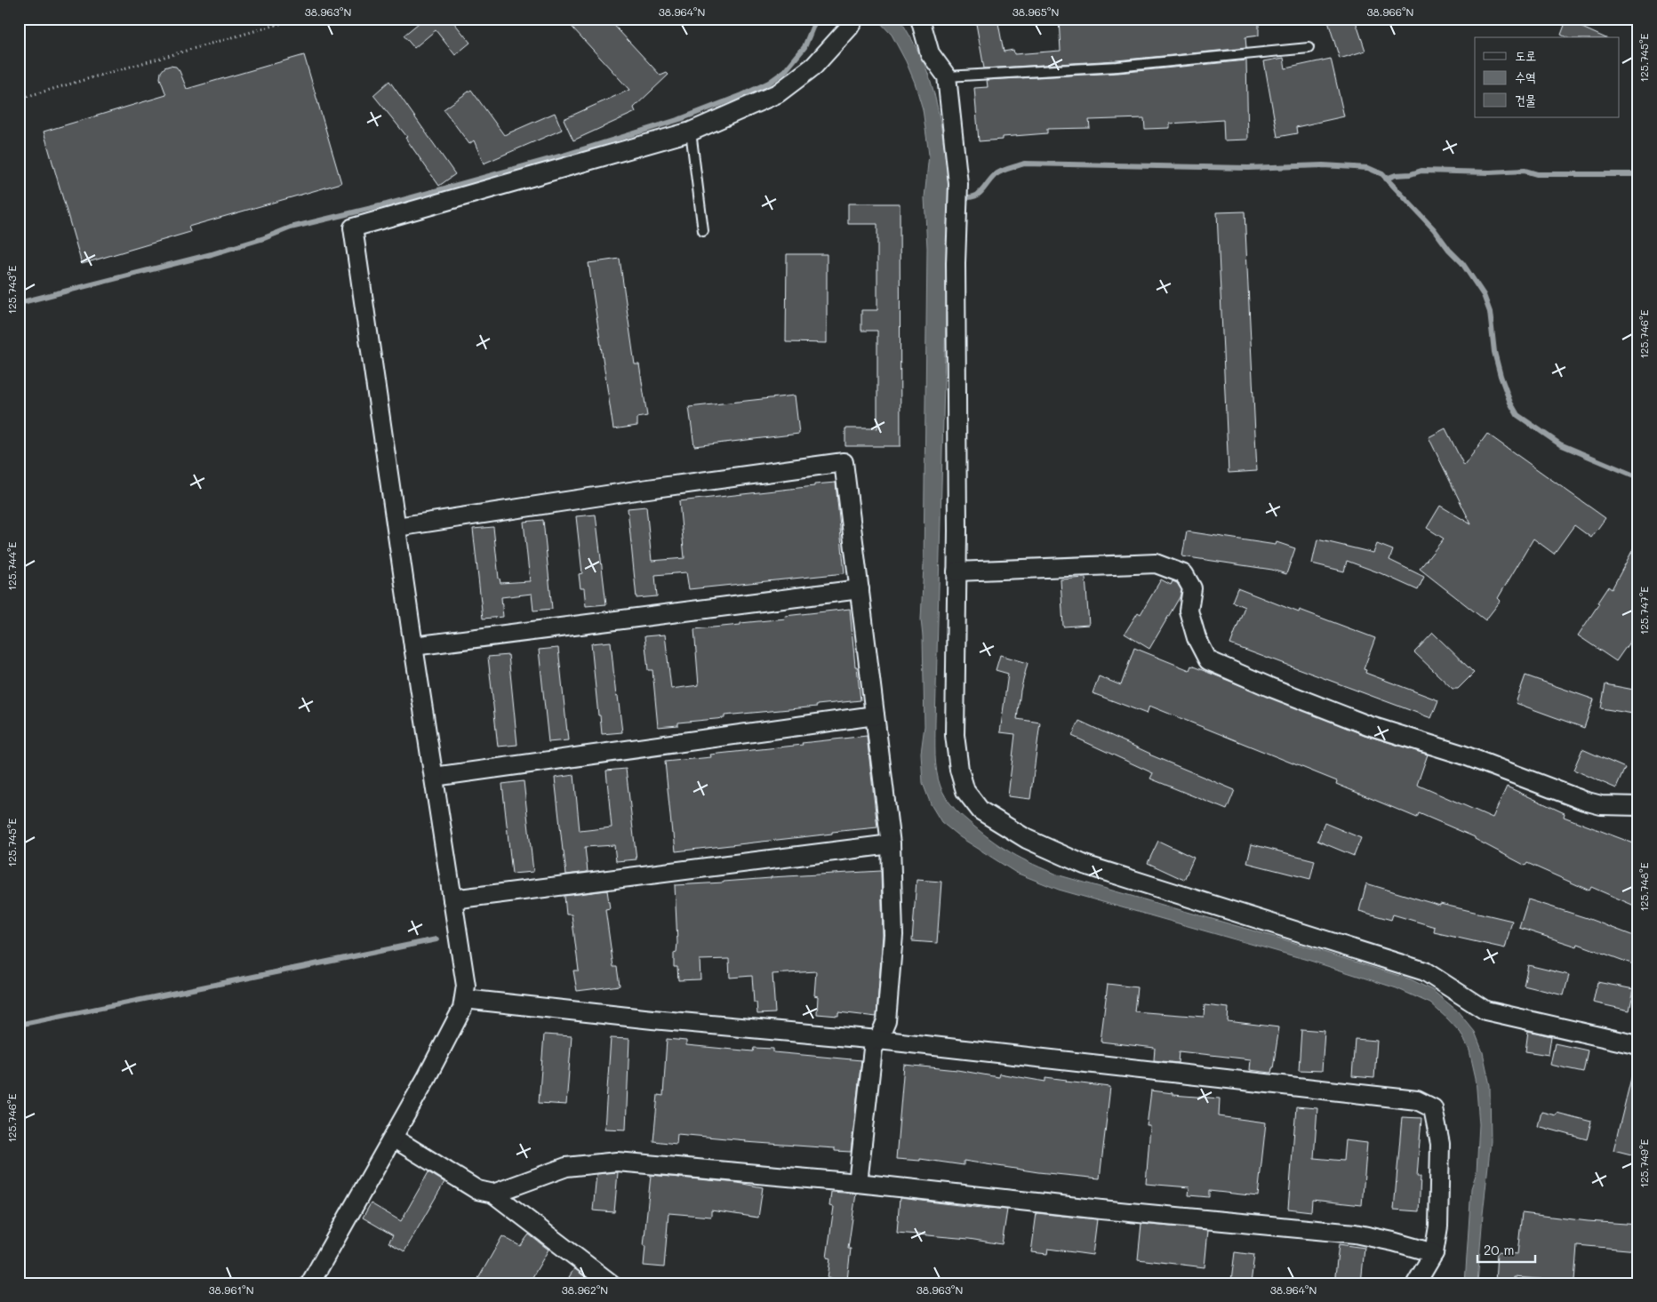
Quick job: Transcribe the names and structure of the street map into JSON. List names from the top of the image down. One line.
{"legend":["도로","수역","건물"],"scale_bar":"20 m","coordinates":["38.963°N","38.964°N","38.965°N","38.966°N","125.745°E","125.743°E","125.746°E","125.744°E","125.747°E","125.748°E","125.749°E","38.961°N","38.962°N"]}
